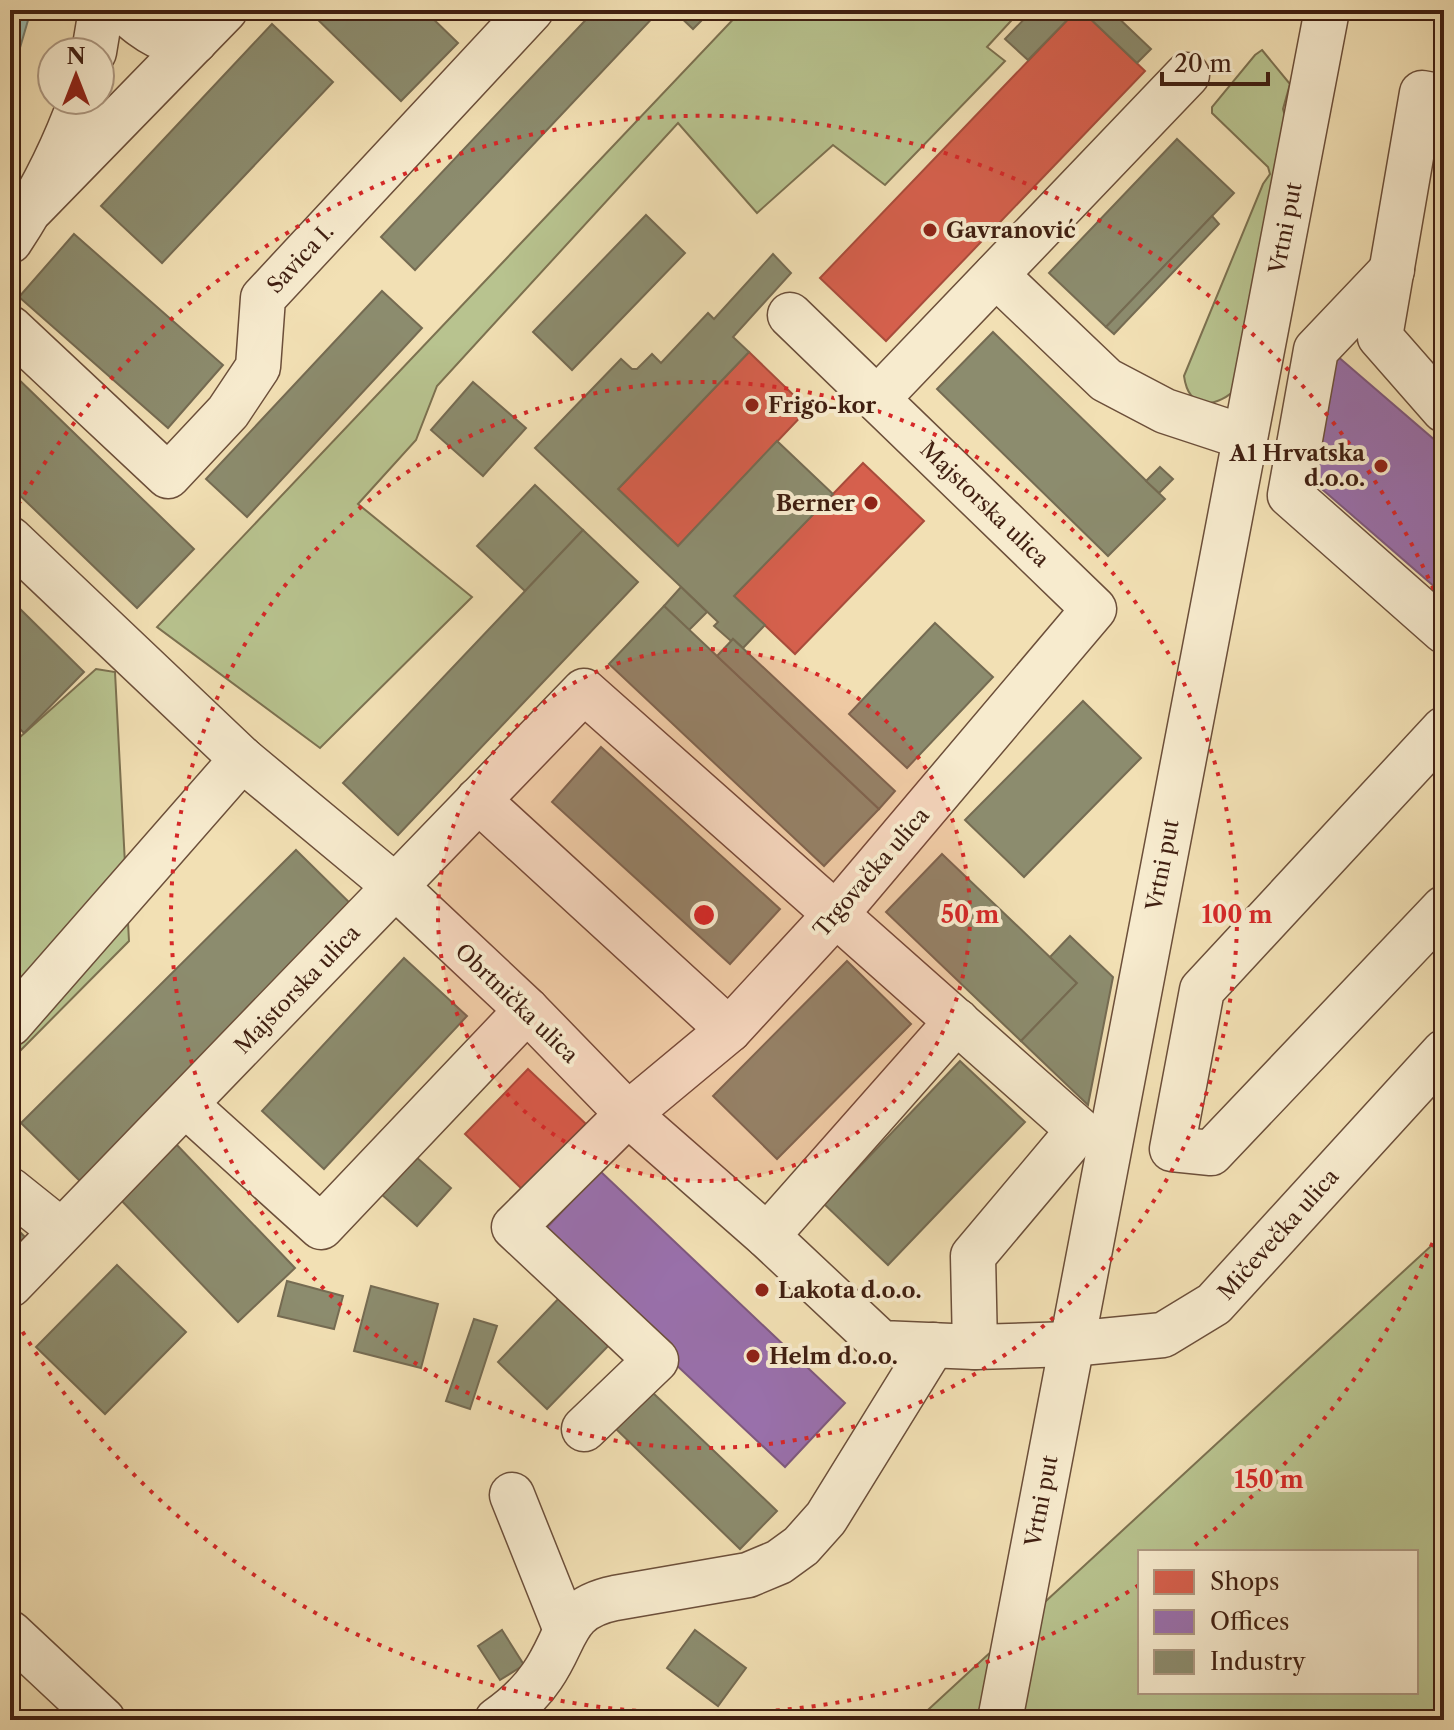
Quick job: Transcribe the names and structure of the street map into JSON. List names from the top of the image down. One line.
{"streets":{"street":["Vrtni put","Savica I.","Majstorska ulica","Trgovačka ulica","Obrtnička ulica","Mičevečka ulica"]},"crossings":[["Vrtni put","Obrtnička ulica"],["Vrtni put","Mičevečka ulica"],["Majstorska ulica","Trgovačka ulica"],["Majstorska ulica","Obrtnička ulica"],["Trgovačka ulica","Obrtnička ulica"],["Obrtnička ulica","Mičevečka ulica"]],"places":["Gavranović","Frigo-kor","A1 Hrvatska d.o.o.","Berner","Lakota d.o.o.","Helm d.o.o."],"legend":["Shops","Offices","Industry"],"scale_bar":"20 m","north":"top","rings":["50 m","100 m","150 m"]}
